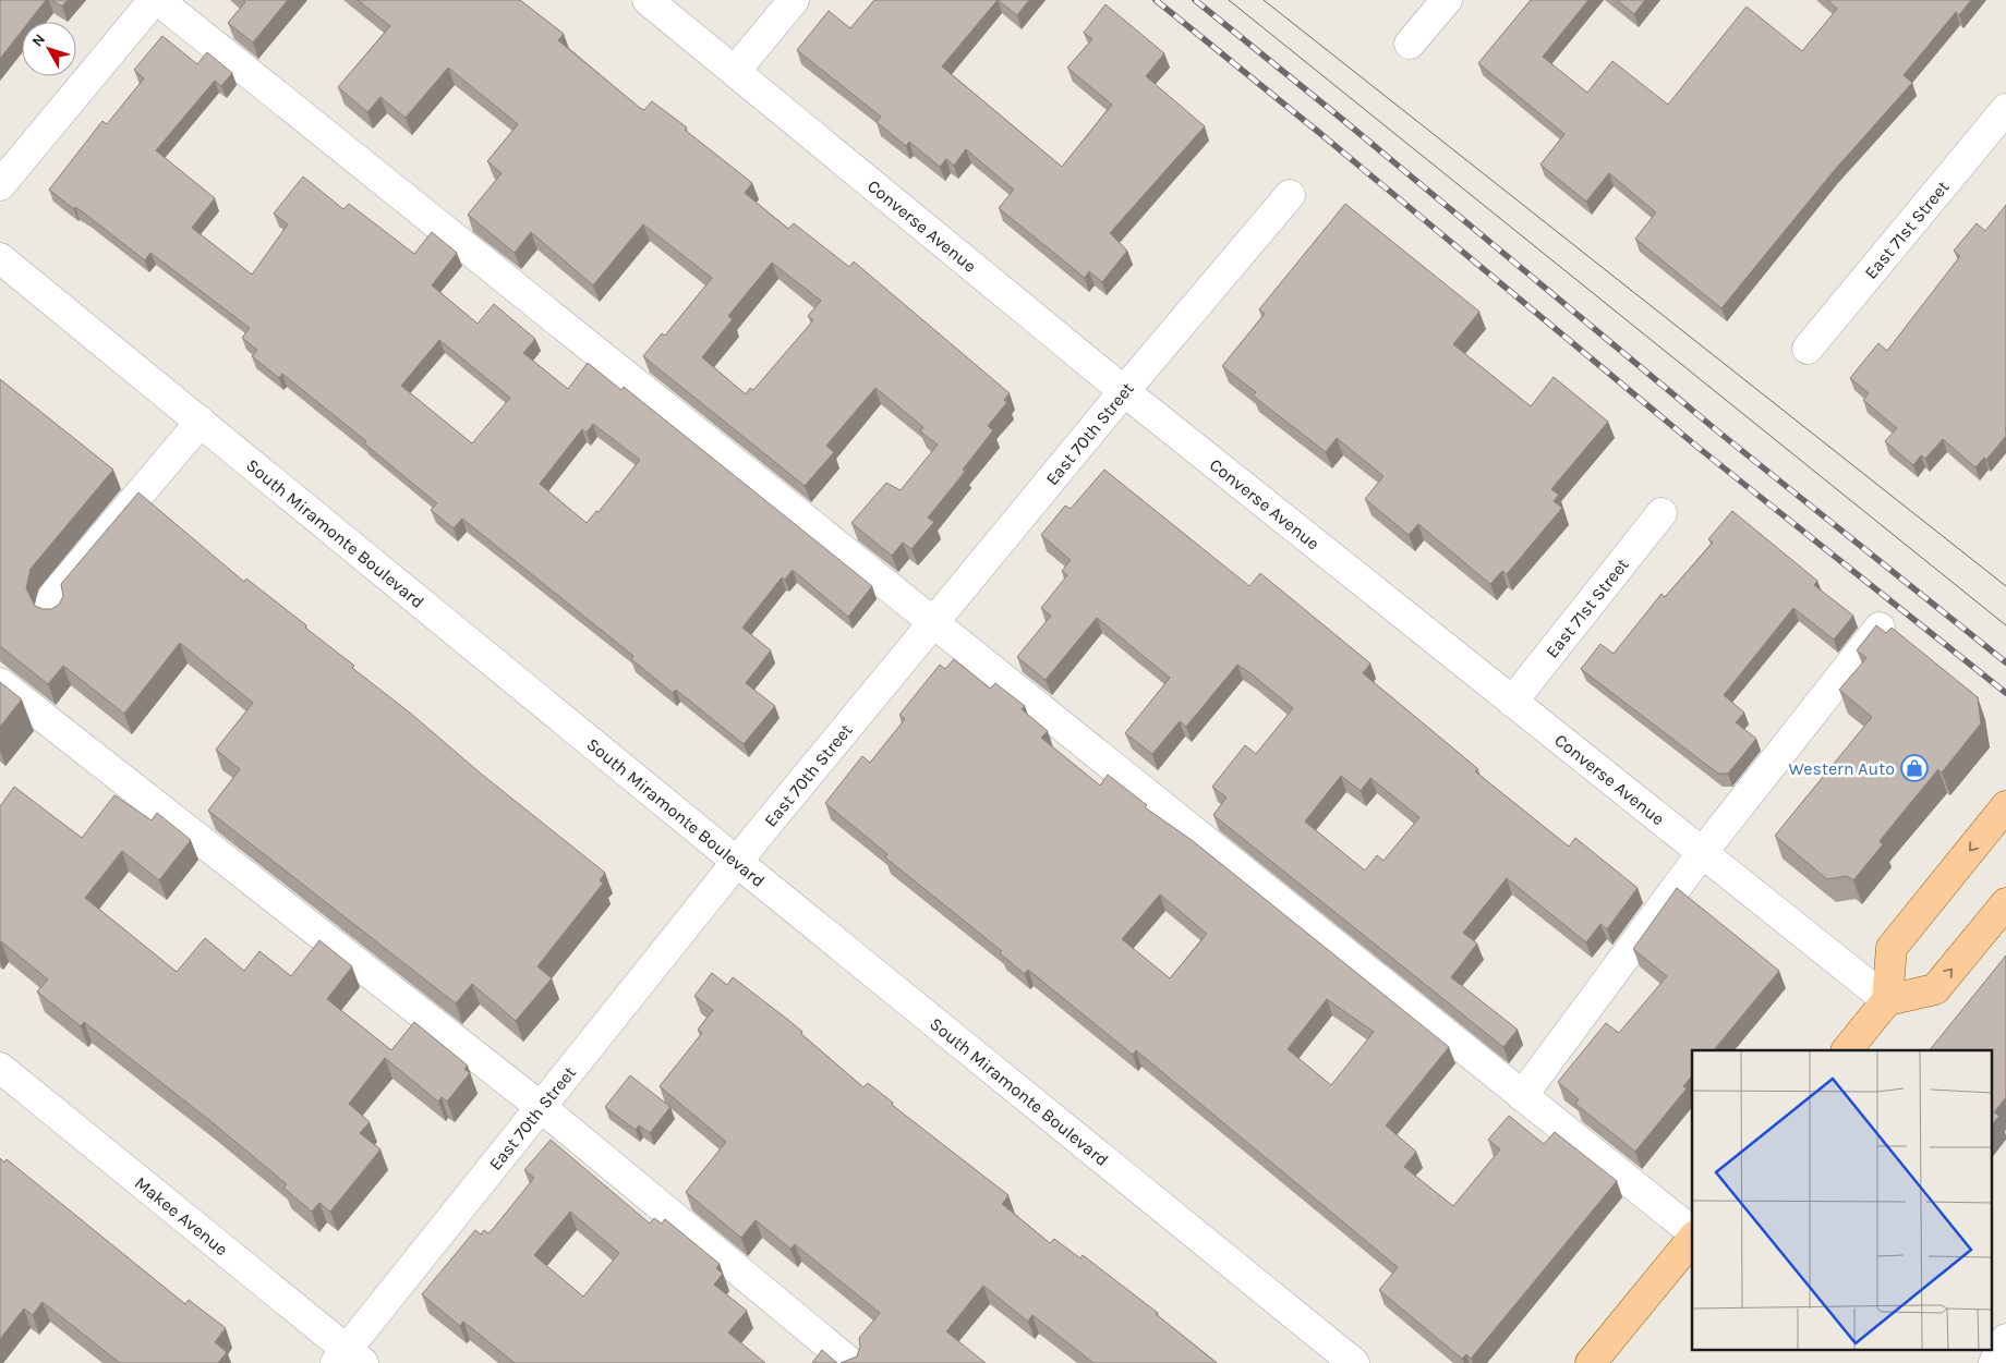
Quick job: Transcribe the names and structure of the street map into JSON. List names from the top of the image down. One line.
{"streets":{"street":["Converse Avenue","East 71st Street","East 70th Street","South Miramonte Boulevard","Makee Avenue"]},"crossings":[["Converse Avenue","East 71st Street"],["Converse Avenue","East 70th Street"],["East 70th Street","South Miramonte Boulevard"],["East 70th Street","Makee Avenue"]],"places":{"shop":["Western Auto"]},"north":"top left"}
